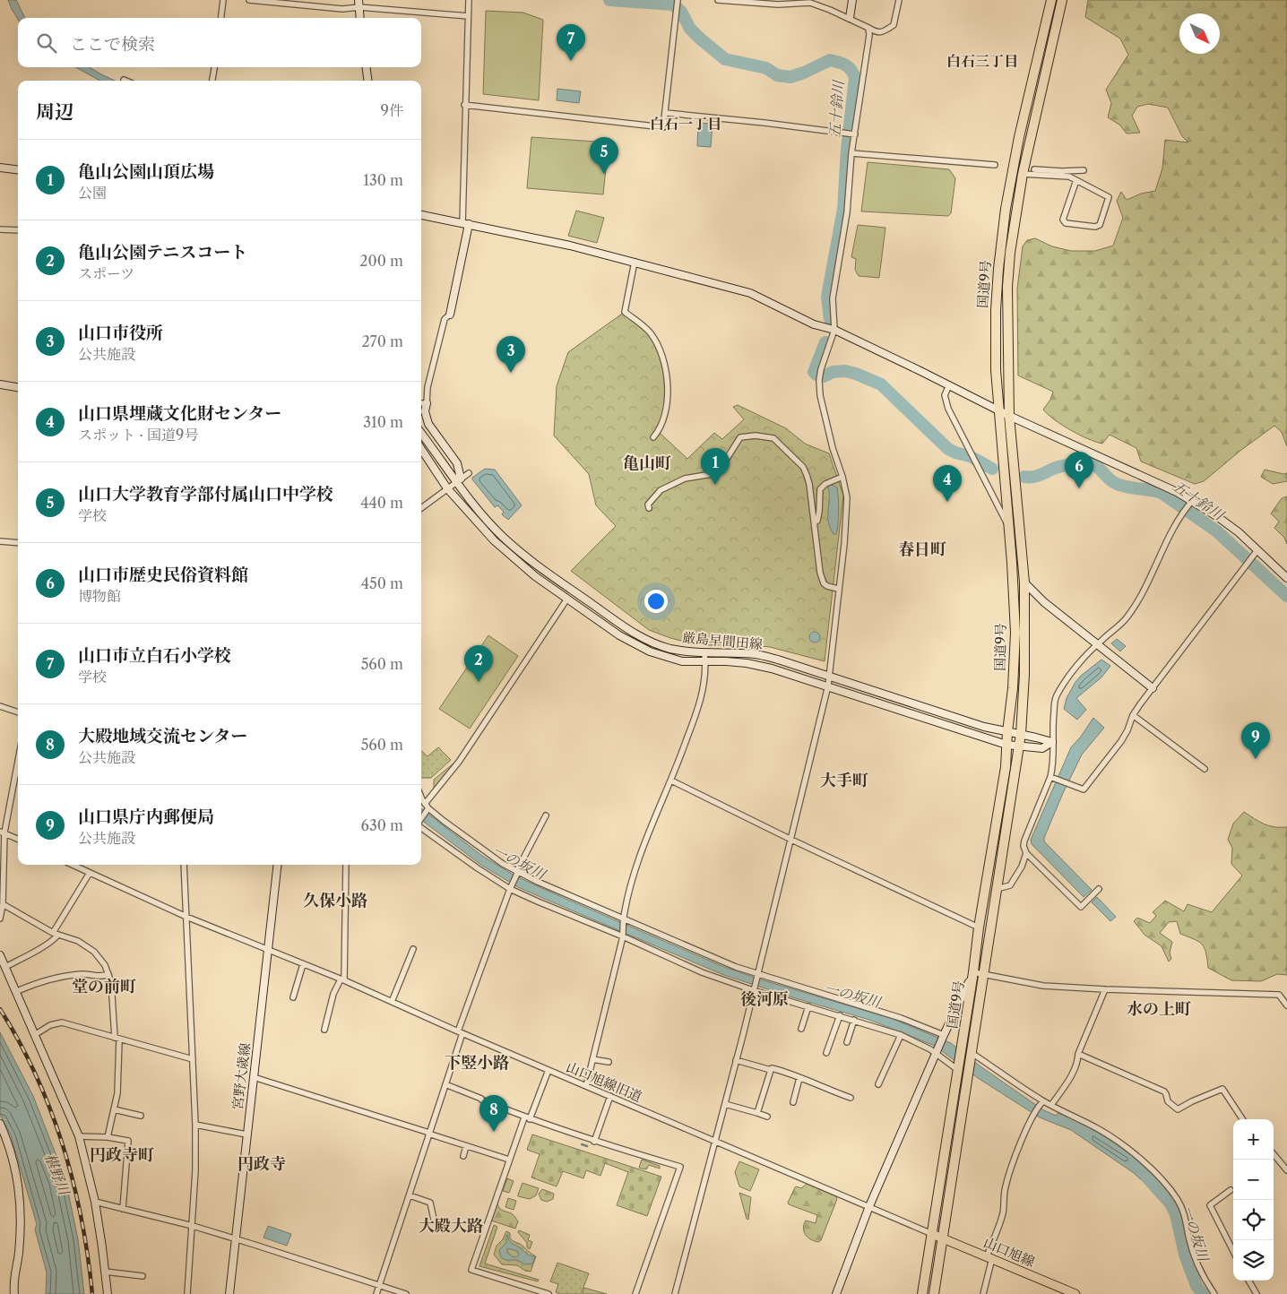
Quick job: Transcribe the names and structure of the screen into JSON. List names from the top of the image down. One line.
{"streets":{"highway":["国道9号"],"main road":["山口旭線"],"street":["厳島早間田線","宮野大歳線","山口旭線旧道"]},"crossings":[["国道9号","厳島早間田線"],["国道9号","山口旭線旧道"],["国道9号","山口旭線"],["宮野大歳線","山口旭線旧道"],["山口旭線旧道","山口旭線"]],"districts":["白石三丁目","白石一丁目","亀山町","春日町","大手町","久保小路","堂の前町","後河原","水の上町","下竪小路","円政寺町","円政寺","大殿大路"],"water":["五十鈴川","一の坂川","椹野川"],"north":"bottom right","page":{"search":"ここで検索","pins":["7","5","3","1","6","4","2","9","8"],"heading":["周辺","9件"],"list":[{"mark":"1","name":"亀山公園山頂広場","note":"公園","value":"130 m"},{"mark":"2","name":"亀山公園テニスコート","note":"スポーツ","value":"200 m"},{"mark":"3","name":"山口市役所","note":"公共施設","value":"270 m"},{"mark":"4","name":"山口県埋蔵文化財センター","note":"スポット · 国道9号","value":"310 m"},{"mark":"5","name":"山口大学教育学部付属山口中学校","note":"学校","value":"440 m"},{"mark":"6","name":"山口市歴史民俗資料館","note":"博物館","value":"450 m"},{"mark":"7","name":"山口市立白石小学校","note":"学校","value":"560 m"},{"mark":"8","name":"大殿地域交流センター","note":"公共施設","value":"560 m"},{"mark":"9","name":"山口県庁内郵便局","note":"公共施設","value":"630 m"}],"map_buttons":["+","−"]}}
